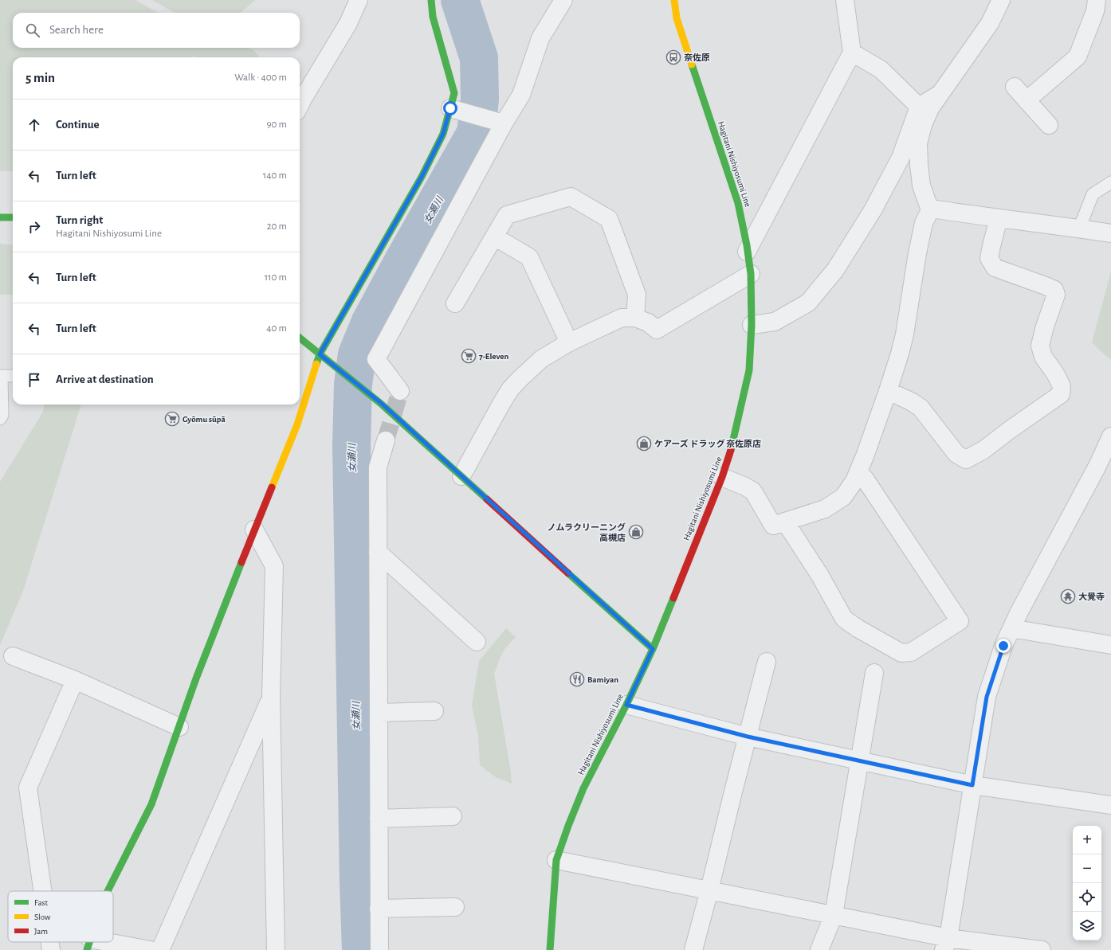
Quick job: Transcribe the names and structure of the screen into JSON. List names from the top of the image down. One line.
{"streets":{"street":["Hagitani Nishiyosumi Line"]},"water":["女瀬川"],"places":{"bus stop":["奈佐原"],"supermarket":["7-Eleven","Gyōmu sūpā"],"shop":["ケアーズ ドラッグ 奈佐原店","ノムラクリーニング 高槻店"],"temple":["大覺寺"],"restaurant":["Bamiyan"]},"legend":["Fast","Slow","Jam"],"page":{"search":"Search here","heading":["5 min","Walk · 400 m"],"list":[["Continue","90 m"],["Turn left","140 m"],["Turn right","Hagitani Nishiyosumi Line","20 m"],["Turn left","110 m"],["Turn left","40 m"],"Arrive at destination"],"map_buttons":["+","−"]}}
